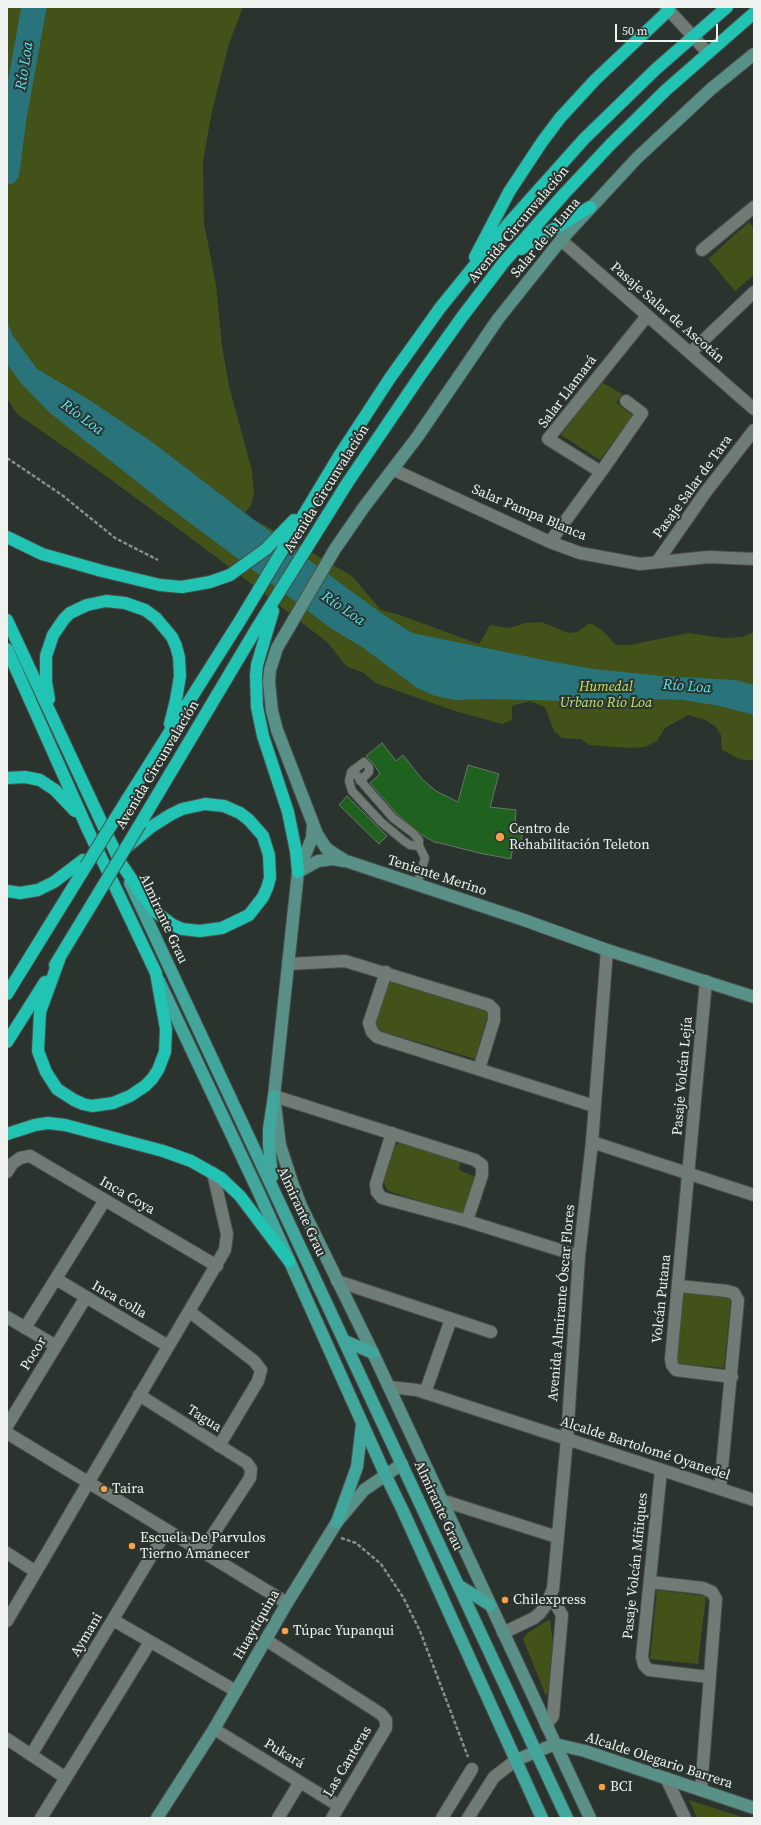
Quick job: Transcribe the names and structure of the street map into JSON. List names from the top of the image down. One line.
{"streets":{"highway":["Avenida Circunvalación","Almirante Grau"],"street":["Salar de la Luna","Pasaje Salar de Ascotán","Salar Llamará","Pasaje Salar de Tara","Salar Pampa Blanca","Teniente Merino","Pasaje Volcán Lejía","Inca Coya","Volcán Putana","Inca colla","Avenida Almirante Óscar Flores","Pocor","Tagua","Alcalde Bartolomé Oyanedel","Pasaje Volcán Miñiques","Huaytiquina","Aymani","Pukará","Alcalde Olegario Barrera","Las Canteras"]},"crossings":[["Salar de la Luna","Pasaje Salar de Ascotán"],["Salar de la Luna","Salar Pampa Blanca"],["Salar de la Luna","Teniente Merino"],["Pasaje Salar de Ascotán","Salar Llamará"],["Pasaje Salar de Tara","Salar Pampa Blanca"],["Teniente Merino","Almirante Grau"],["Teniente Merino","Pasaje Volcán Lejía"],["Teniente Merino","Avenida Almirante Óscar Flores"],["Almirante Grau","Avenida Almirante Óscar Flores"],["Almirante Grau","Alcalde Bartolomé Oyanedel"],["Almirante Grau","Huaytiquina"],["Almirante Grau","Alcalde Olegario Barrera"],["Pasaje Volcán Lejía","Volcán Putana"],["Inca Coya","Pocor"],["Inca colla","Pocor"],["Avenida Almirante Óscar Flores","Alcalde Bartolomé Oyanedel"],["Alcalde Bartolomé Oyanedel","Pasaje Volcán Miñiques"],["Huaytiquina","Pukará"],["Huaytiquina","Las Canteras"],["Pukará","Las Canteras"]],"water":["Río Loa"],"parks":["Humedal Urbano Río Loa"],"places":["Centro de Rehabilitación Teleton","Taira","Escuela De Parvulos Tierno Amanecer","Chilexpress","Túpac Yupanqui","BCI"],"scale_bar":"50 m"}
